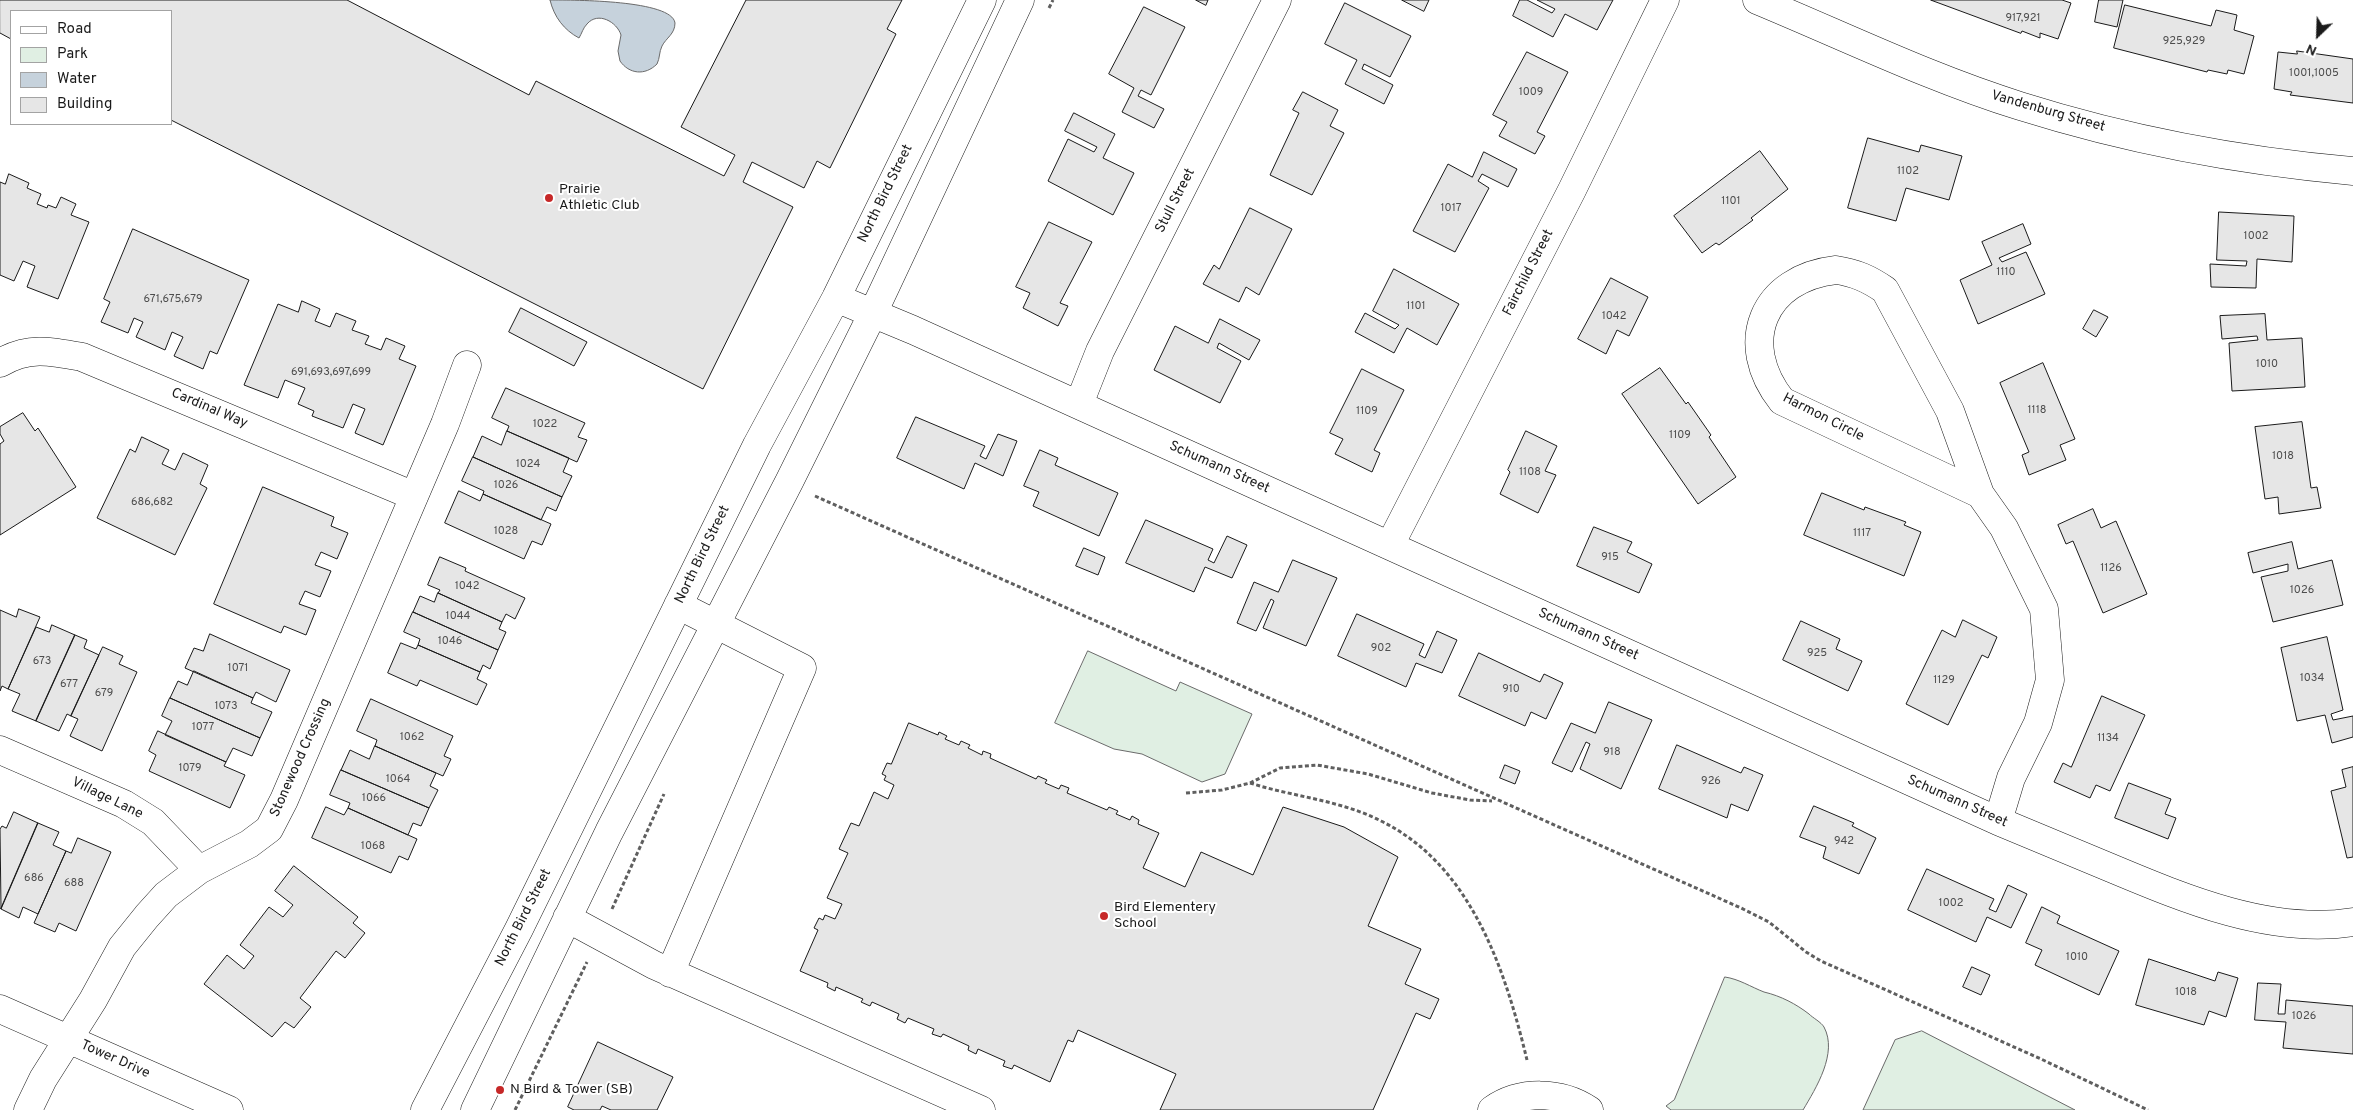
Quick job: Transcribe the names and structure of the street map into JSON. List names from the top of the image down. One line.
{"streets":{"street":["Vandenburg Street","North Bird Street","Stull Street","Fairchild Street","Cardinal Way","Harmon Circle","Schumann Street","Stonewood Crossing","Village Lane","Tower Drive"]},"crossings":[["North Bird Street","Schumann Street"],["Stull Street","Schumann Street"],["Fairchild Street","Schumann Street"],["Cardinal Way","Stonewood Crossing"],["Harmon Circle","Schumann Street"],["Stonewood Crossing","Village Lane"],["Stonewood Crossing","Tower Drive"]],"places":["Prairie Athletic Club","Bird Elementery School","N Bird & Tower (SB)"],"house_numbers":["917,921","925,929","1001,1005","1009","1102","1101","1017","1002","1110","671,675,679","1101","1042","1010","691,693,697,699","1118","1109","1022","1109","1018","1024","1108","1026","686,682","1028","1117","915","1126","1042","1026","1044","1046","902","925","673","1071","1034","1129","677","910","679","1073","1077","1062","1134","918","1079","1064","926","1066","942","1068","686","688","1002","1010","1018","1026"],"legend":["Road","Park","Water","Building"],"north":"bottom left"}
